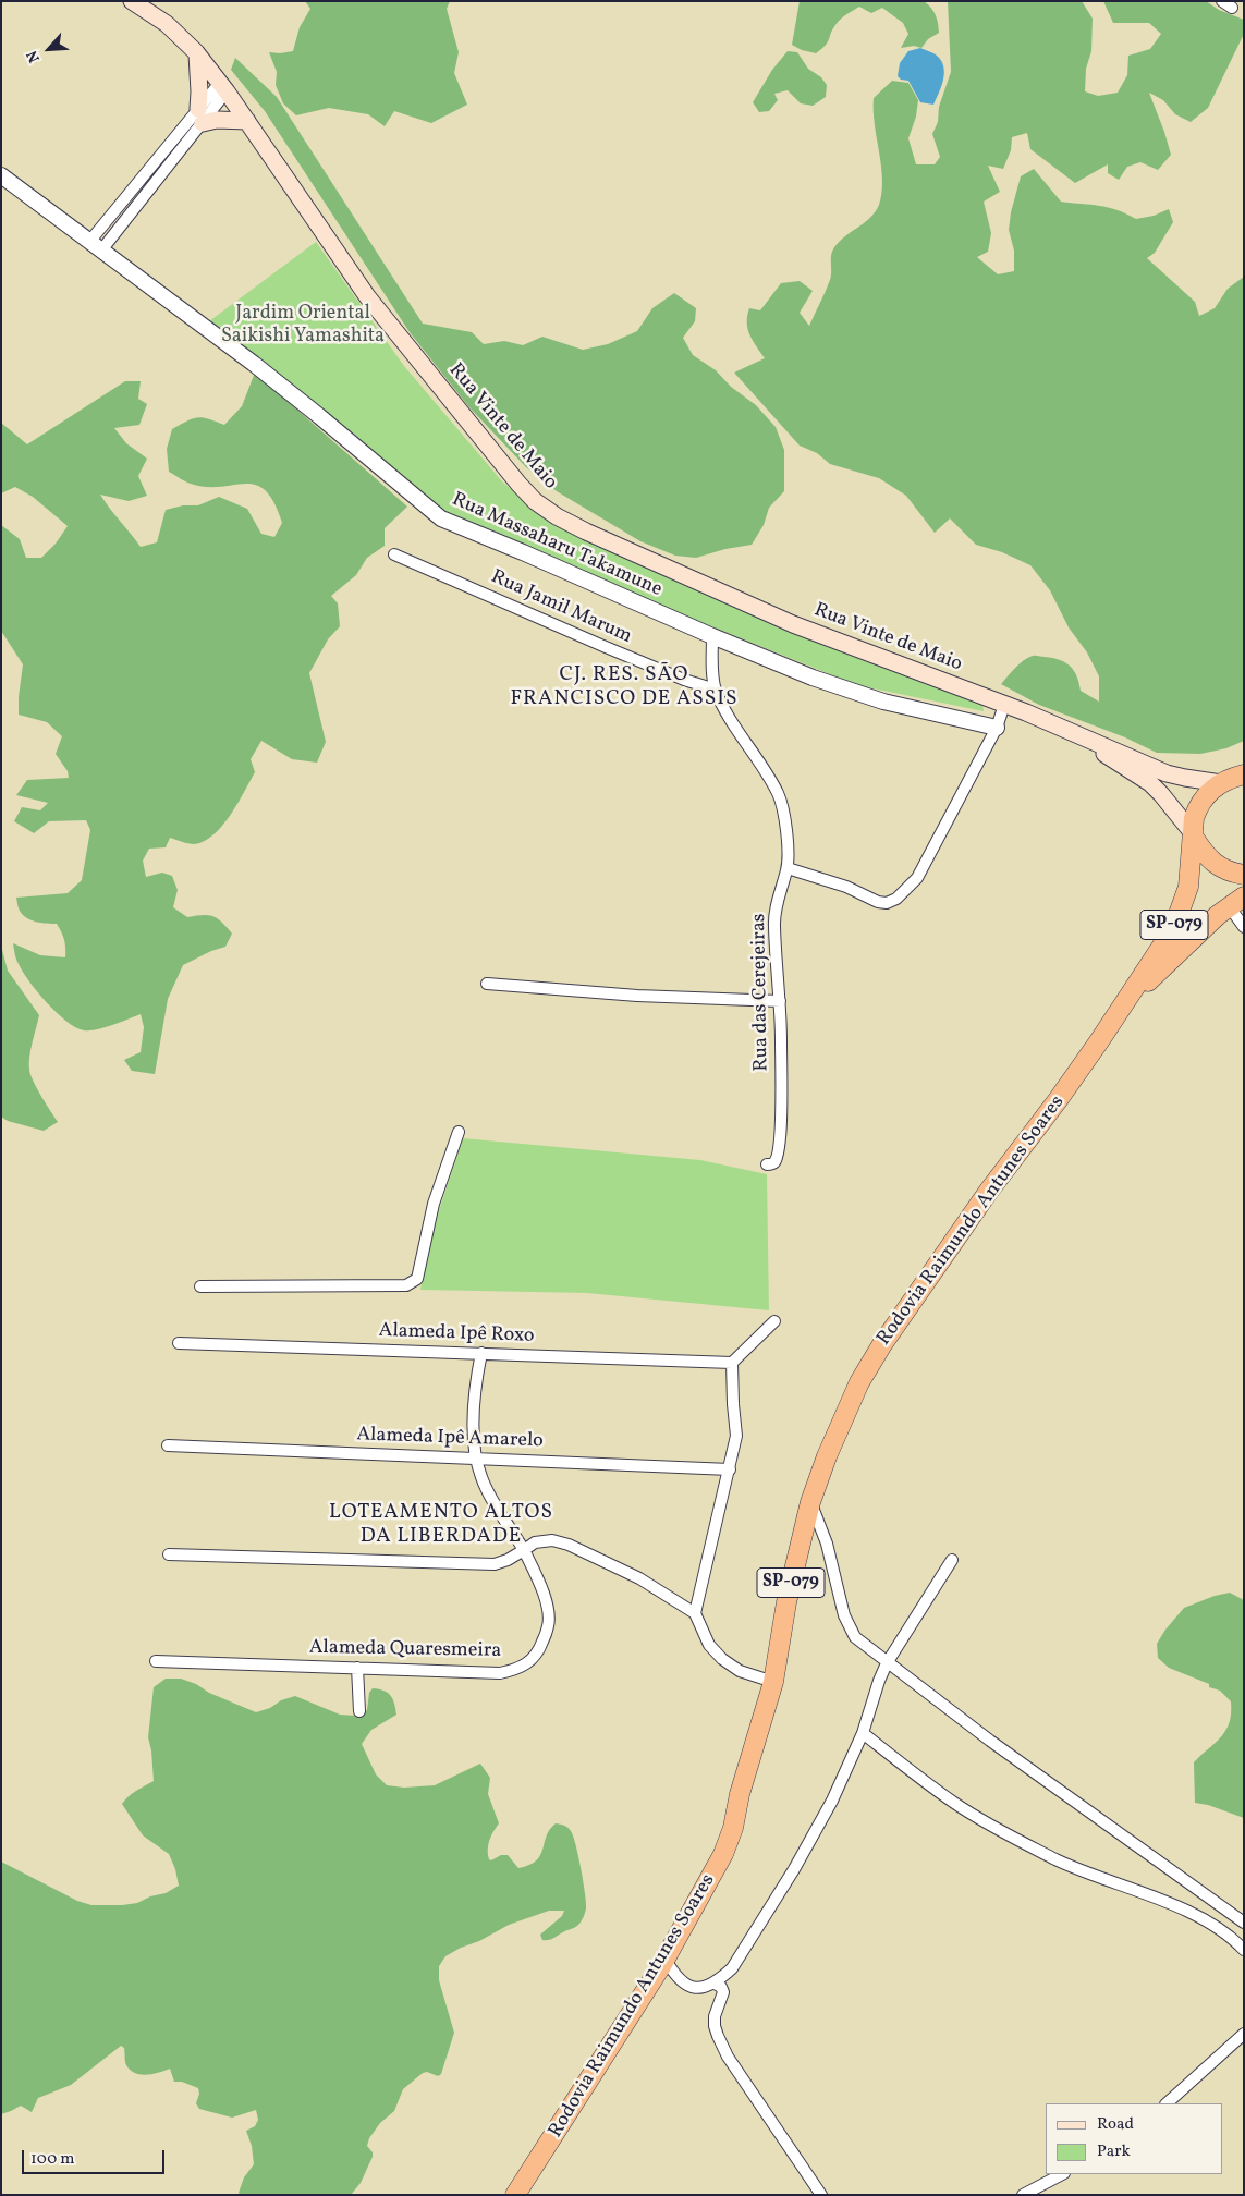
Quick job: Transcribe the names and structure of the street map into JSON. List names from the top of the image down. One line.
{"streets":{"highway":["SP-079","Rodovia Raimundo Antunes Soares"],"main road":["Rua Vinte de Maio"],"street":["Rua Massaharu Takamune","Rua Jamil Marum","Rua das Cerejeiras","Alameda Ipê Roxo","Alameda Ipê Amarelo","Alameda Quaresmeira"]},"crossings":[["Rua Vinte de Maio","SP-079"],["Rua Massaharu Takamune","Rua das Cerejeiras"],["Rua Jamil Marum","Rua das Cerejeiras"],["SP-079","Rodovia Raimundo Antunes Soares"],["Alameda Ipê Roxo","Alameda Quaresmeira"],["Alameda Ipê Amarelo","Alameda Quaresmeira"]],"districts":["CJ. RES. SÃO FRANCISCO DE ASSIS","LOTEAMENTO ALTOS DA LIBERDADE"],"parks":["Jardim Oriental Saikishi Yamashita"],"legend":["Road","Park"],"scale_bar":"100 m","north":"bottom left"}
